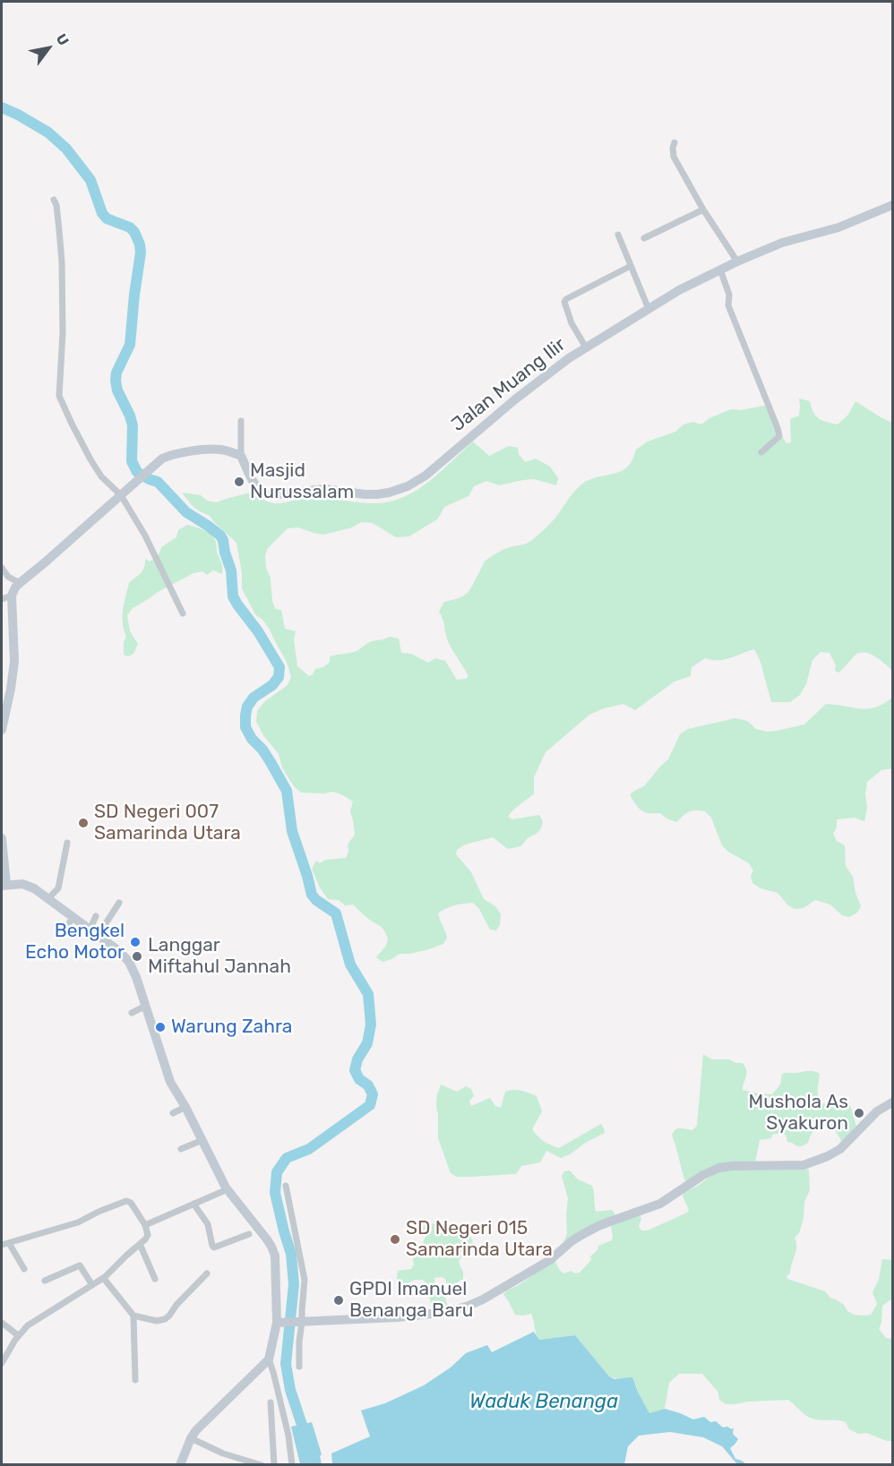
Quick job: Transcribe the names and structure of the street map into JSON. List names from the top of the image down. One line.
{"streets":{"main road":["Jalan Muang Ilir"]},"water":["Waduk Benanga"],"places":["Masjid Nurussalam","SD Negeri 007 Samarinda Utara","Bengkel Echo Motor","Langgar Miftahul Jannah","Warung Zahra","Mushola As Syakuron","SD Negeri 015 Samarinda Utara","GPDI Imanuel Benanga Baru"],"north":"top right"}
